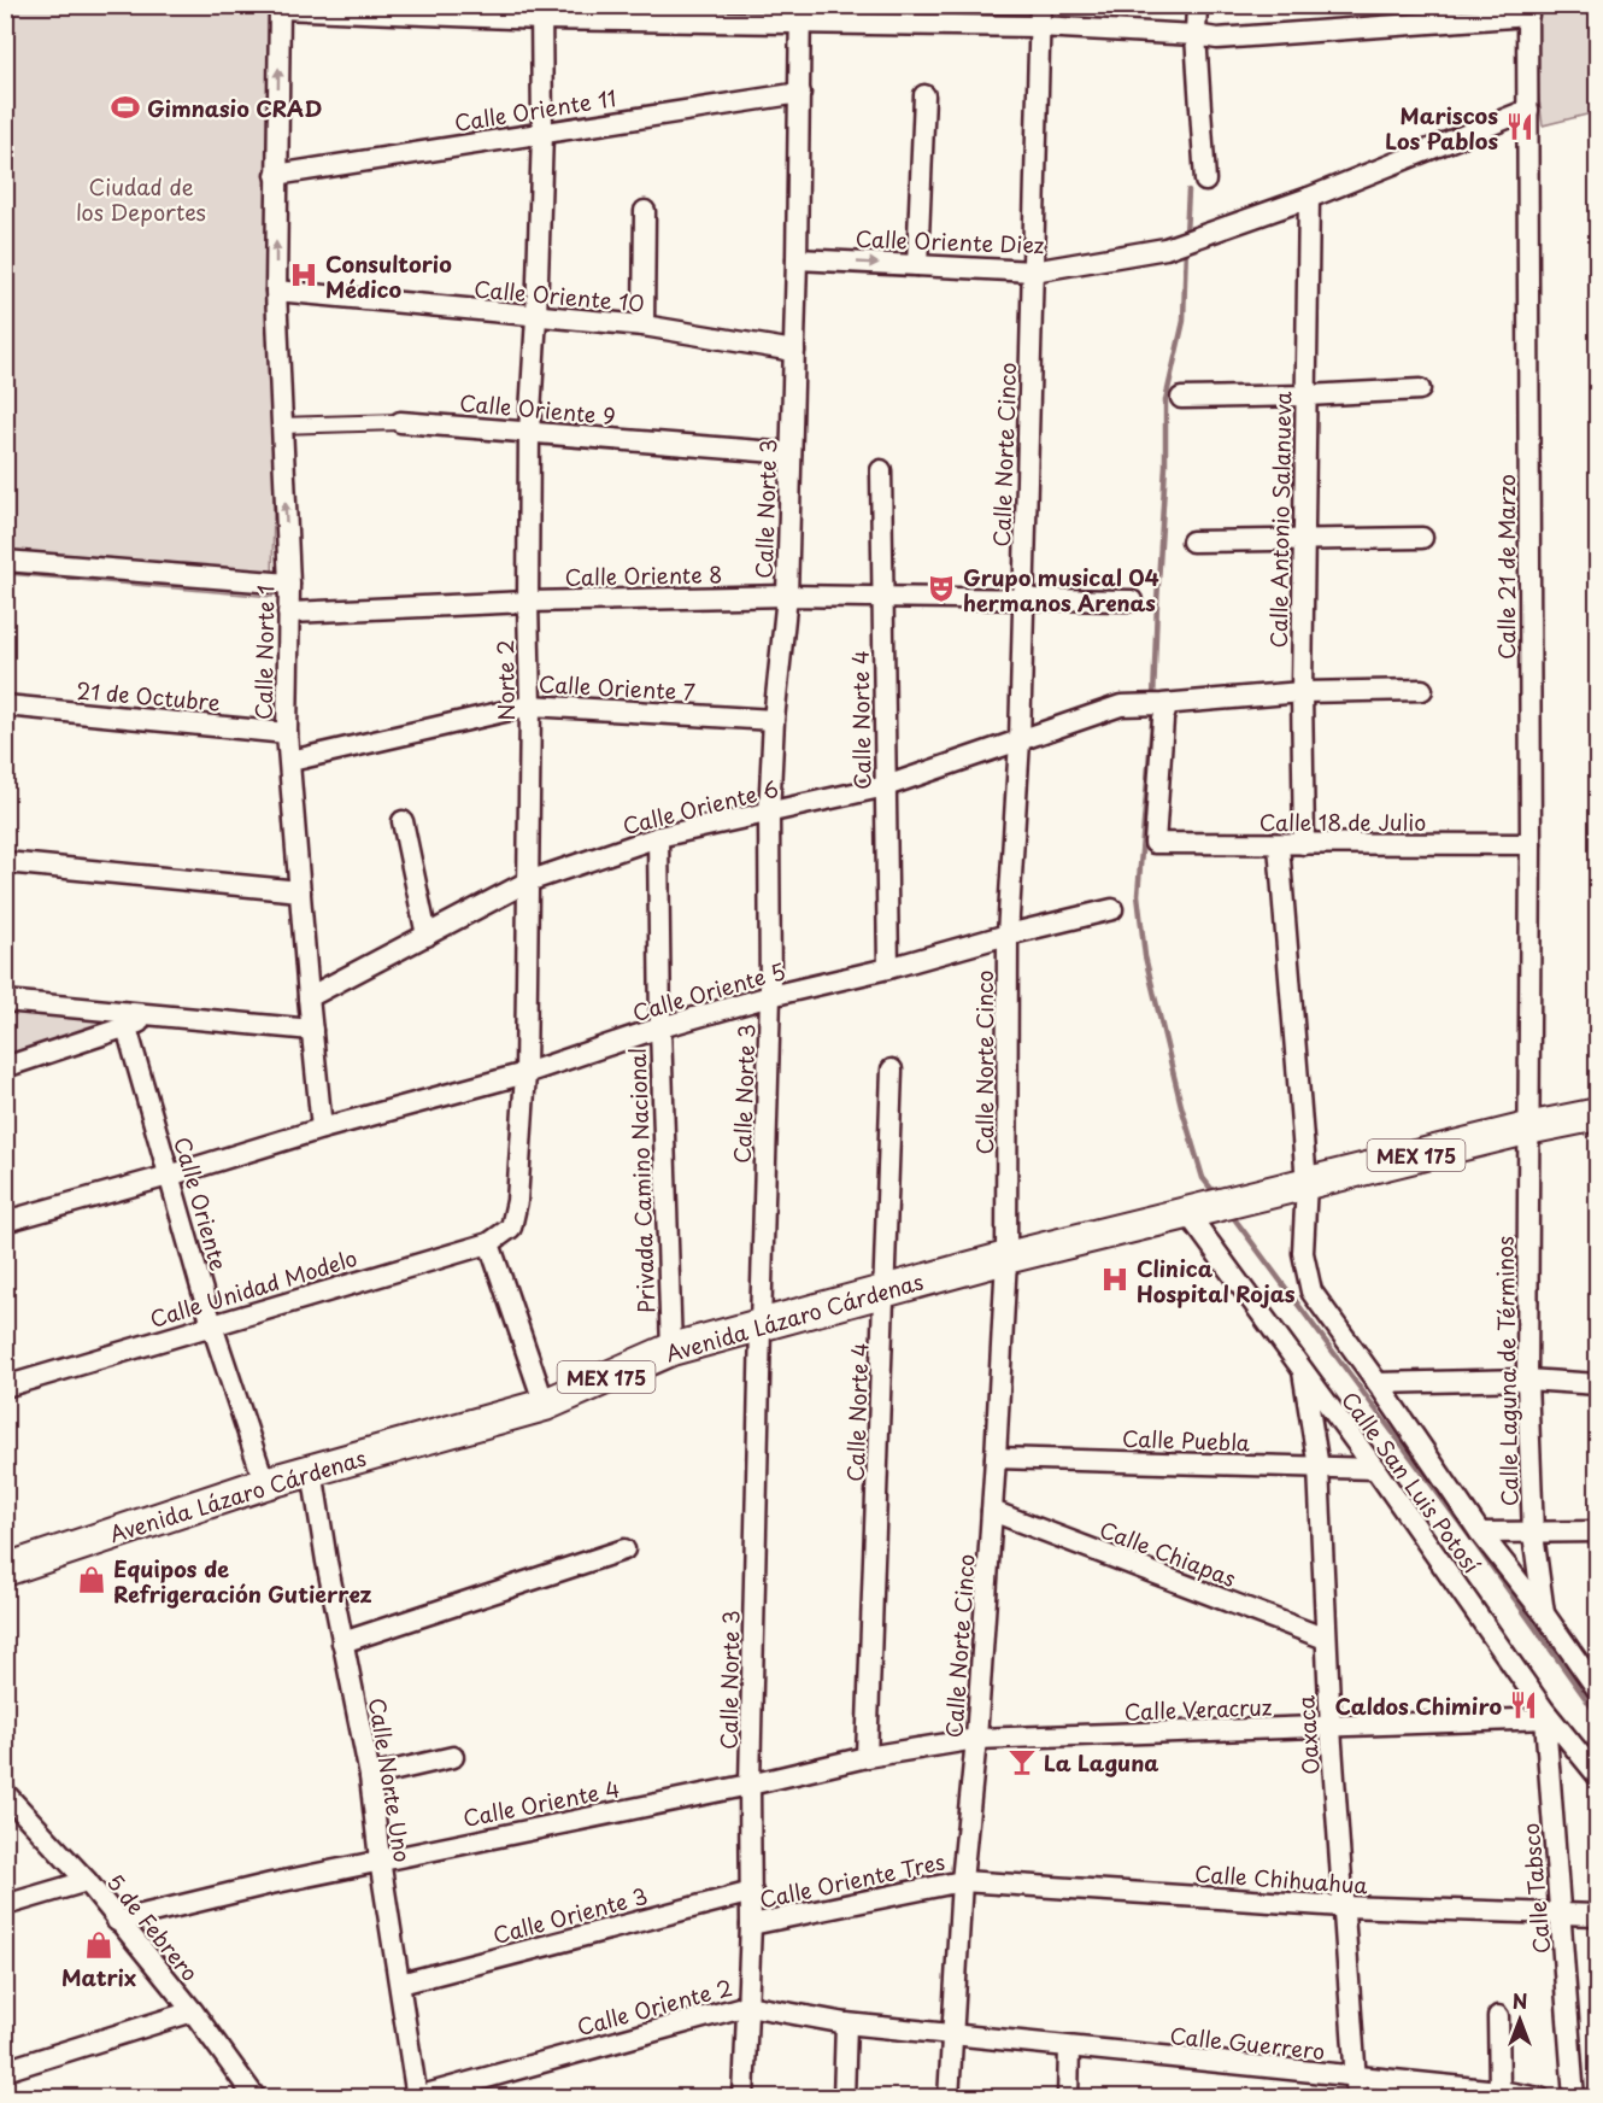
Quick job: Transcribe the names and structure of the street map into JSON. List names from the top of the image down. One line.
{"streets":{"main road":["MEX 175","Avenida Lázaro Cárdenas"],"street":["Calle Oriente 11","Calle Oriente Diez","Calle Oriente 10","Calle Oriente 9","Calle Norte Cinco","Calle Norte 3","Calle Antonio Salanueva","Calle 21 de Marzo","Calle Oriente 8","Calle Norte 1","Norte 2","Calle Oriente 7","21 de Octubre","Calle Norte 4","Calle Oriente 6","Calle 18 de Julio","Calle Oriente 5","Privada Camino Nacional","Calle Oriente","Calle Unidad Modelo","Calle Laguna de Términos","Calle Puebla","Calle San Luis Potosí","Calle Chiapas","Calle Veracruz","Oaxaca","Calle Norte Uno","Calle Oriente 4","Calle Chihuahua","Calle Oriente Tres","Calle Tabsco","Calle Oriente 3","5 de Febrero","Calle Oriente 2","Calle Guerrero"]},"crossings":[["Calle Oriente 11","Calle Norte 3"],["Calle Oriente 11","Calle Norte 1"],["Calle Oriente 11","Norte 2"],["Calle Oriente Diez","Calle Norte Cinco"],["Calle Oriente Diez","Calle Norte 3"],["Calle Oriente Diez","Calle Antonio Salanueva"],["Calle Oriente Diez","Calle 21 de Marzo"],["Calle Oriente 10","Calle Norte 3"],["Calle Oriente 10","Calle Norte 1"],["Calle Oriente 10","Norte 2"],["Calle Oriente 9","Calle Norte 3"],["Calle Oriente 9","Calle Norte 1"],["Calle Oriente 9","Norte 2"],["Calle Norte Cinco","Calle Oriente 8"],["Calle Norte Cinco","Calle Oriente 6"],["Calle Norte Cinco","Calle Oriente 5"],["Calle Norte Cinco","Avenida Lázaro Cárdenas"],["Calle Norte Cinco","Calle Puebla"],["Calle Norte Cinco","Calle Chiapas"],["Calle Norte Cinco","Calle Veracruz"],["Calle Norte Cinco","Calle Oriente 4"],["Calle Norte Cinco","Calle Chihuahua"],["Calle Norte Cinco","Calle Oriente Tres"],["Calle Norte Cinco","Calle Oriente 2"],["Calle Norte Cinco","Calle Guerrero"],["Calle Norte 3","Calle Oriente 8"],["Calle Norte 3","Calle Oriente 7"],["Calle Norte 3","Calle Oriente 6"],["Calle Norte 3","Calle Oriente 5"],["Calle Norte 3","Avenida Lázaro Cárdenas"],["Calle Norte 3","Calle Oriente 4"],["Calle Norte 3","Calle Oriente Tres"],["Calle Norte 3","Calle Oriente 3"],["Calle Norte 3","Calle Oriente 2"],["Calle Antonio Salanueva","Calle Oriente 6"],["Calle Antonio Salanueva","Calle 18 de Julio"],["Calle 21 de Marzo","Calle 18 de Julio"],["Calle 21 de Marzo","Avenida Lázaro Cárdenas"],["Calle 21 de Marzo","Calle Laguna de Términos"],["Calle Oriente 8","Calle Norte 1"],["Calle Oriente 8","Norte 2"],["Calle Oriente 8","Calle Norte 4"],["Calle Norte 1","Calle Oriente 7"],["Calle Norte 1","21 de Octubre"],["Calle Norte 1","Calle Oriente 6"],["Calle Norte 1","Calle Oriente 5"],["Norte 2","Calle Oriente 7"],["Norte 2","Calle Oriente 6"],["Norte 2","Calle Oriente 5"],["Norte 2","Calle Unidad Modelo"],["Calle Norte 4","Calle Oriente 6"],["Calle Norte 4","Calle Oriente 5"],["Calle Norte 4","Avenida Lázaro Cárdenas"],["Calle Norte 4","Calle Oriente 4"],["Calle Oriente 6","Calle 18 de Julio"],["Calle Oriente 6","Privada Camino Nacional"],["Calle Oriente 5","Privada Camino Nacional"],["Calle Oriente 5","Calle Oriente"],["Privada Camino Nacional","Avenida Lázaro Cárdenas"],["Calle Oriente","Calle Unidad Modelo"],["Avenida Lázaro Cárdenas","Calle Laguna de Términos"],["Avenida Lázaro Cárdenas","Calle San Luis Potosí"],["Avenida Lázaro Cárdenas","Calle Norte Uno"],["Calle Laguna de Términos","Calle San Luis Potosí"],["Calle Puebla","Calle San Luis Potosí"],["Calle Puebla","Oaxaca"],["Calle San Luis Potosí","Calle Veracruz"],["Calle San Luis Potosí","Oaxaca"],["Calle San Luis Potosí","Calle Tabsco"],["Calle Chiapas","Oaxaca"],["Calle Veracruz","Oaxaca"],["Calle Veracruz","Calle Oriente 4"],["Calle Veracruz","Calle Tabsco"],["Oaxaca","Calle Chihuahua"],["Oaxaca","Calle Guerrero"],["Calle Norte Uno","Calle Oriente 4"],["Calle Norte Uno","Calle Oriente 3"],["Calle Norte Uno","Calle Oriente 2"],["Calle Oriente 4","5 de Febrero"],["Calle Chihuahua","Calle Oriente Tres"],["Calle Chihuahua","Calle Tabsco"],["Calle Oriente 2","Calle Guerrero"]],"one_way":["Calle Norte 1"],"parks":["Ciudad de los Deportes"],"places":{"sports":["Gimnasio CRAD"],"restaurant":["Mariscos Los Pablos","Caldos Chimiro"],"hospital":["Consultorio Médico","Clinica Hospital Rojas"],"theatre":["Grupo musical 04 hermanos Arenas"],"shop":["Equipos de Refrigeración Gutierrez","Matrix"],"bar":["La Laguna"]},"north":"top"}
